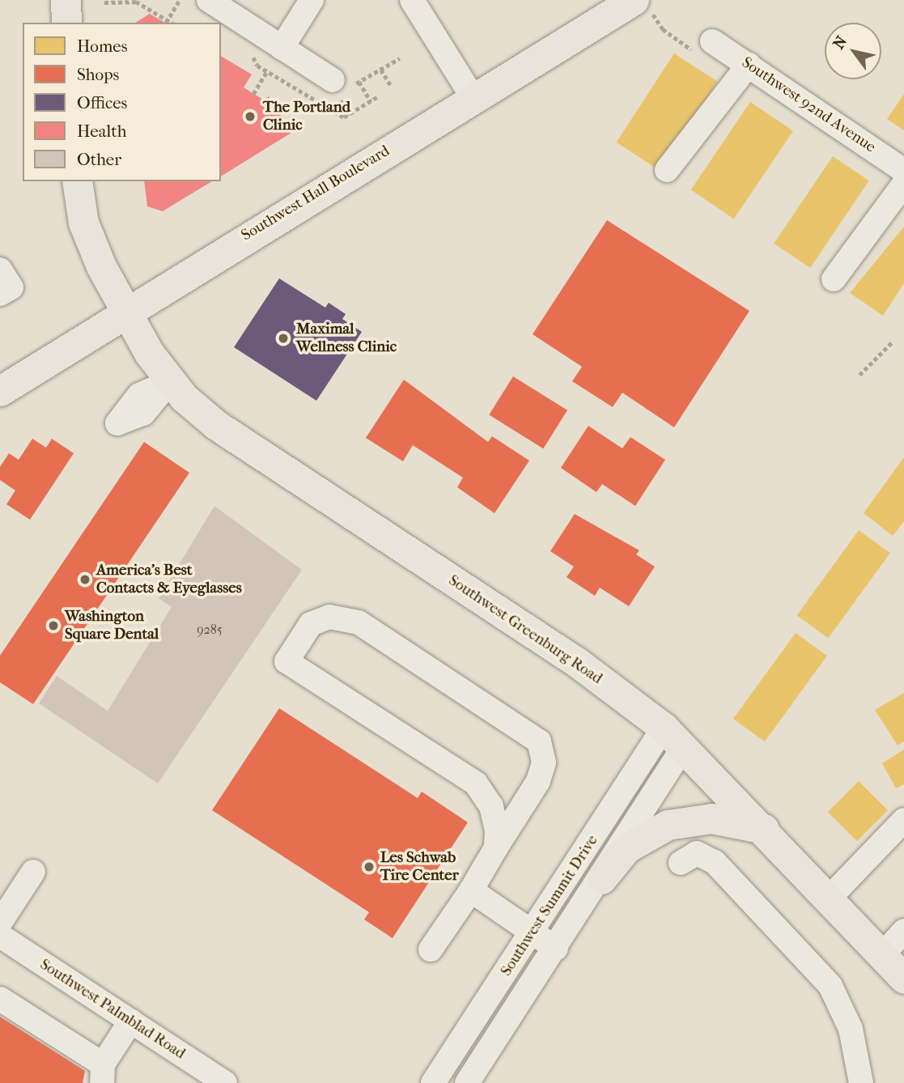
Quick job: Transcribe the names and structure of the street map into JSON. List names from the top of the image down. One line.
{"streets":{"main road":["Southwest Hall Boulevard","Southwest Greenburg Road"],"street":["Southwest 92nd Avenue","Southwest Summit Drive","Southwest Palmblad Road"]},"crossings":[["Southwest Hall Boulevard","Southwest Greenburg Road"],["Southwest Greenburg Road","Southwest Summit Drive"]],"places":["The Portland Clinic","Maximal Wellness Clinic","America's Best Contacts & Eyeglasses","Washington Square Dental","Les Schwab Tire Center"],"house_numbers":["9285"],"legend":["Homes","Shops","Offices","Health","Other"],"north":"top left"}
